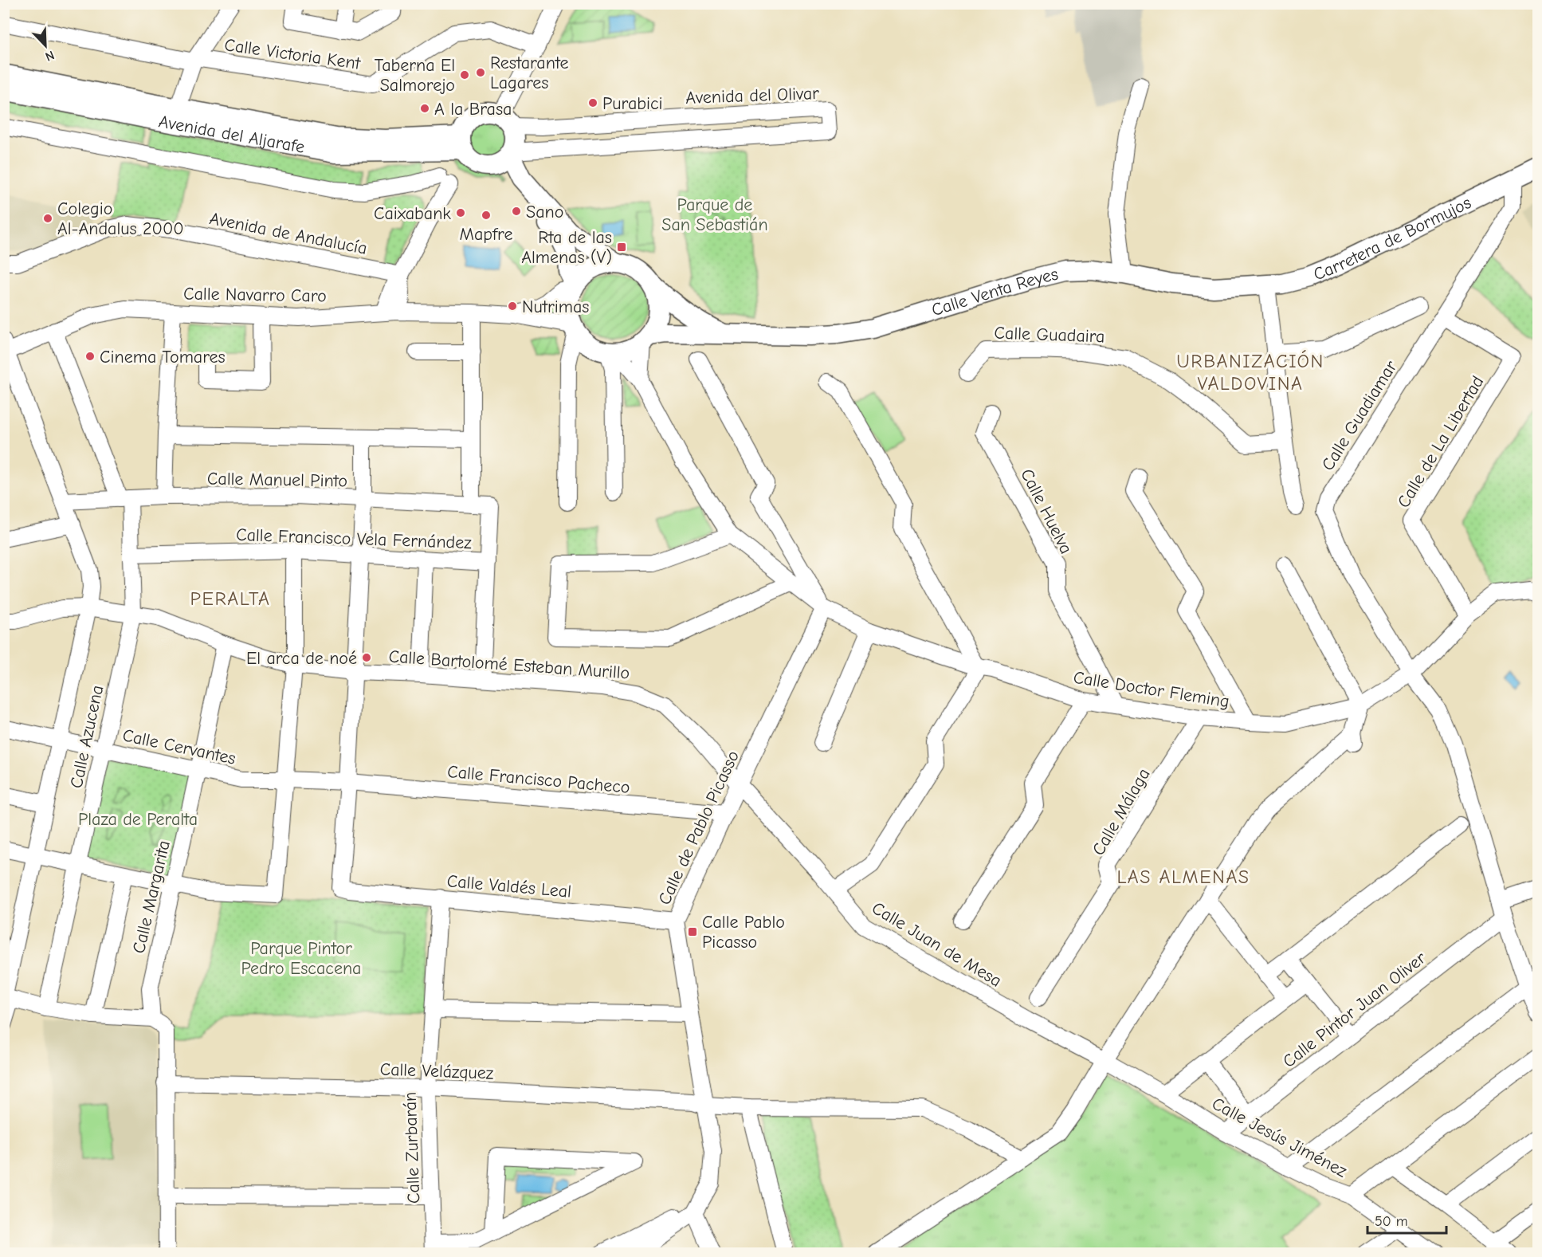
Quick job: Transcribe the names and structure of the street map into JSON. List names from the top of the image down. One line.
{"streets":{"main road":["Avenida del Aljarafe","Carretera de Bormujos","Calle Venta Reyes"],"street":["Calle Victoria Kent","Avenida del Olivar","Avenida de Andalucía","Calle Navarro Caro","Calle Guadaira","Calle Guadiamar","Calle de La Libertad","Calle Manuel Pinto","Calle Huelva","Calle Francisco Vela Fernández","Calle Bartolomé Esteban Murillo","Calle Doctor Fleming","Calle Azucena","Calle Cervantes","Calle Francisco Pacheco","Calle Málaga","Calle de Pablo Picasso","Calle Valdés Leal","Calle Margarita","Calle Juan de Mesa","Calle Pintor Juan Oliver","Calle Velázquez","Calle Jesús Jiménez","Calle Zurbarán"]},"crossings":[["Avenida del Olivar","Avenida del Aljarafe"],["Carretera de Bormujos","Calle Venta Reyes"],["Carretera de Bormujos","Calle Guadiamar"],["Calle Venta Reyes","Calle Navarro Caro"],["Calle Venta Reyes","Calle Doctor Fleming"],["Calle Navarro Caro","Calle Doctor Fleming"],["Calle Navarro Caro","Calle Azucena"],["Calle Guadiamar","Calle de La Libertad"],["Calle Guadiamar","Calle Doctor Fleming"],["Calle de La Libertad","Calle Doctor Fleming"],["Calle Manuel Pinto","Calle Francisco Vela Fernández"],["Calle Manuel Pinto","Calle Azucena"],["Calle Huelva","Calle Doctor Fleming"],["Calle Francisco Vela Fernández","Calle Azucena"],["Calle Bartolomé Esteban Murillo","Calle Azucena"],["Calle Bartolomé Esteban Murillo","Calle de Pablo Picasso"],["Calle Bartolomé Esteban Murillo","Calle Margarita"],["Calle Bartolomé Esteban Murillo","Calle Juan de Mesa"],["Calle Doctor Fleming","Calle Málaga"],["Calle Doctor Fleming","Calle de Pablo Picasso"],["Calle Azucena","Calle Cervantes"],["Calle Cervantes","Calle Francisco Pacheco"],["Calle Cervantes","Calle Valdés Leal"],["Calle Cervantes","Calle Margarita"],["Calle Francisco Pacheco","Calle de Pablo Picasso"],["Calle Francisco Pacheco","Calle Valdés Leal"],["Calle de Pablo Picasso","Calle Valdés Leal"],["Calle de Pablo Picasso","Calle Juan de Mesa"],["Calle de Pablo Picasso","Calle Velázquez"],["Calle Valdés Leal","Calle Zurbarán"],["Calle Juan de Mesa","Calle Jesús Jiménez"],["Calle Pintor Juan Oliver","Calle Jesús Jiménez"],["Calle Velázquez","Calle Zurbarán"]],"districts":["URBANIZACIÓN VALDOVINA","PERALTA","LAS ALMENAS"],"parks":["Parque de San Sebastián","Plaza de Peralta","Parque Pintor Pedro Escacena"],"places":{"other":["Restarante Lagares","Taberna El Salmorejo","Purabici","A la Brasa","Sano","Caixabank","Mapfre","Colegio Al-Andalus 2000","Nutrimas","Cinema Tomares","El arca de noé"],"transit":["Rta de las Almenas (V)","Calle Pablo Picasso"]},"scale_bar":"50 m","north":"bottom right"}
